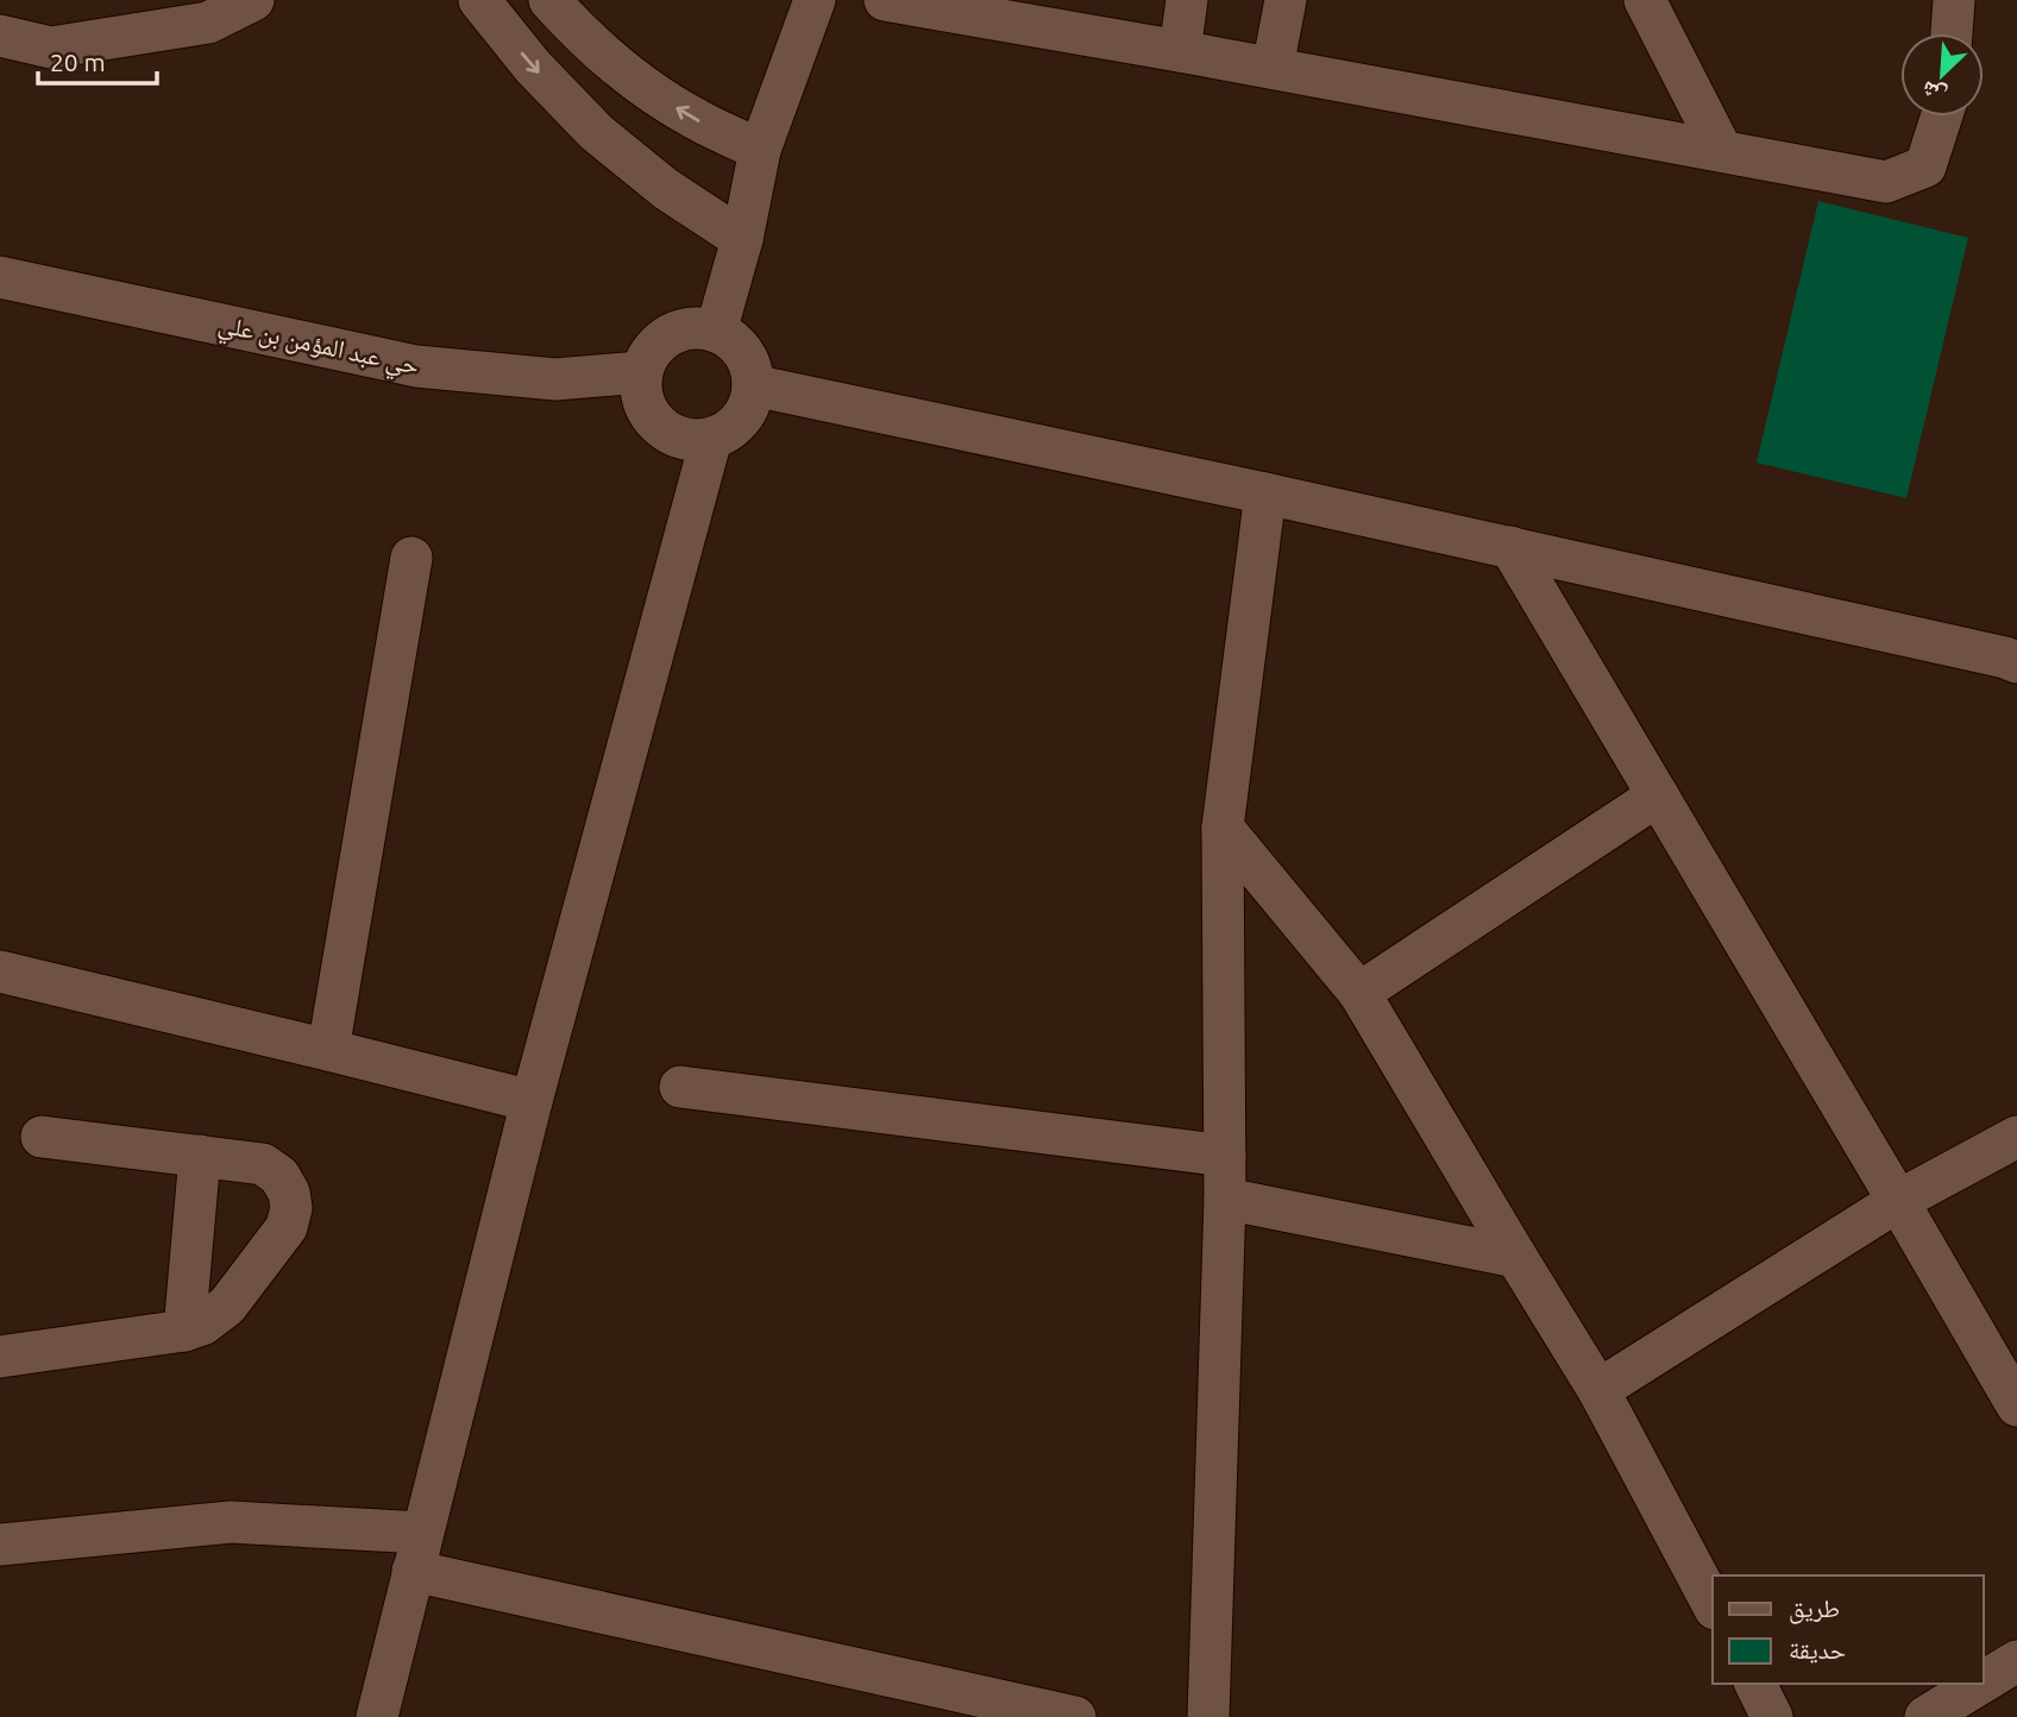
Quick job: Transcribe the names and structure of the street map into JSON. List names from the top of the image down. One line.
{"streets":{"street":["حي عبد المؤمن بن علي"]},"legend":["طريق","حديقة"],"scale_bar":"20 m","north":"bottom left"}
